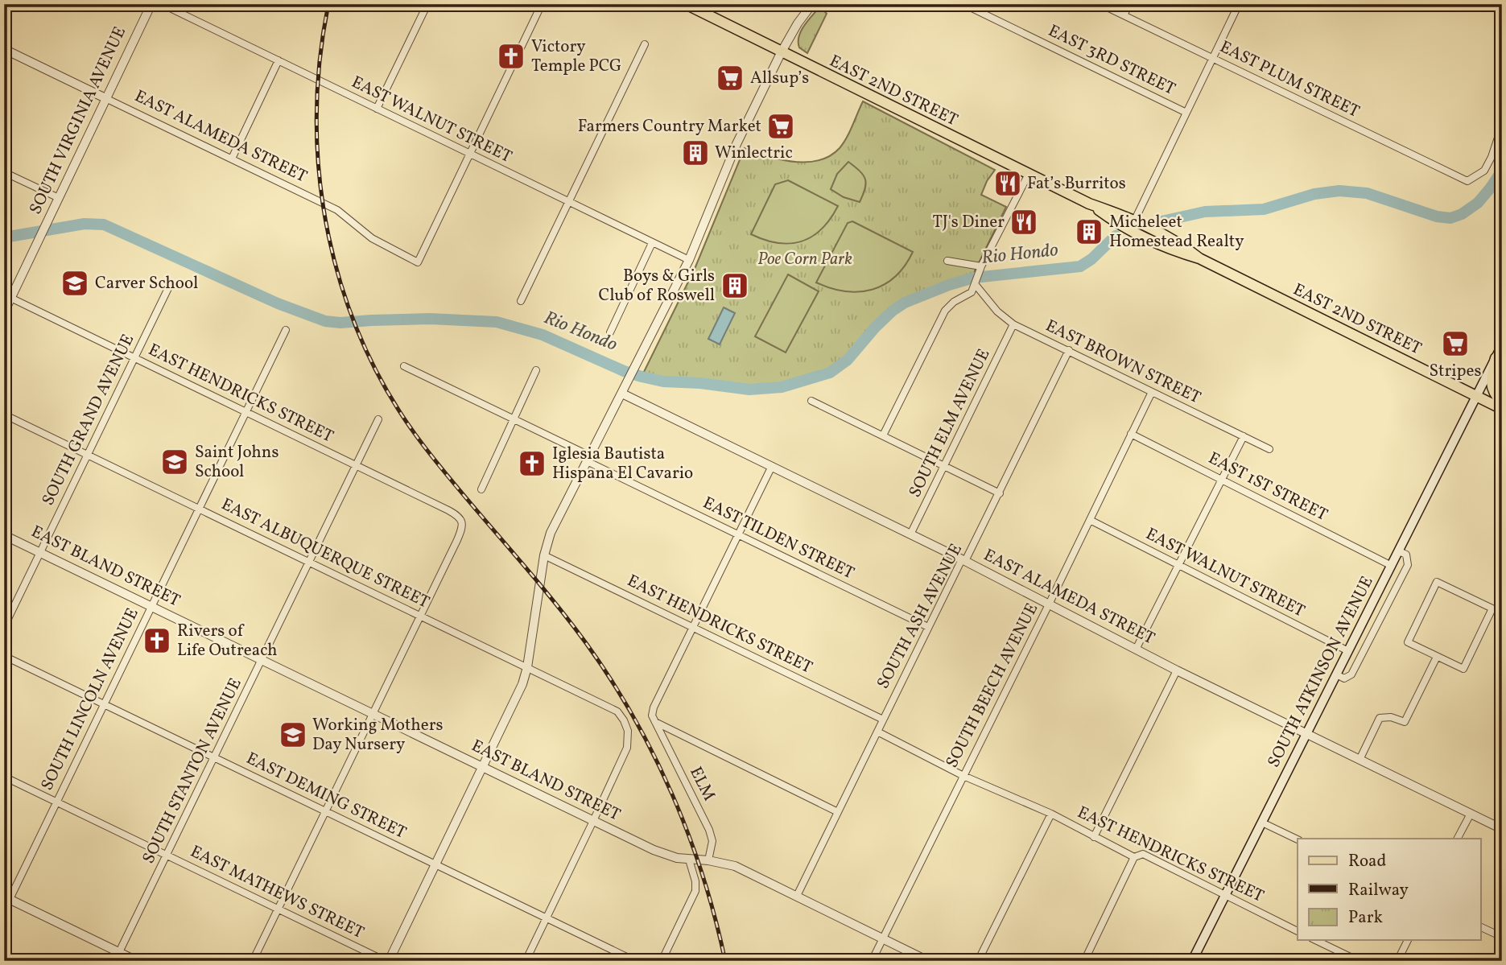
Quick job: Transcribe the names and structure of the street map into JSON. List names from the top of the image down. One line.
{"streets":{"main road":["EAST 2ND STREET","SOUTH ATKINSON AVENUE"],"street":["EAST 3RD STREET","EAST PLUM STREET","EAST WALNUT STREET","SOUTH VIRGINIA AVENUE","EAST ALAMEDA STREET","EAST BROWN STREET","EAST HENDRICKS STREET","SOUTH GRAND AVENUE","SOUTH ELM AVENUE","EAST 1ST STREET","EAST TILDEN STREET","EAST ALBUQUERQUE STREET","EAST BLAND STREET","SOUTH ASH AVENUE","SOUTH BEECH AVENUE","SOUTH LINCOLN AVENUE","SOUTH STANTON AVENUE","ELM","EAST DEMING STREET","EAST MATHEWS STREET"]},"crossings":[["EAST 2ND STREET","SOUTH ATKINSON AVENUE"],["EAST WALNUT STREET","EAST ALAMEDA STREET"],["EAST WALNUT STREET","SOUTH ATKINSON AVENUE"],["EAST WALNUT STREET","SOUTH BEECH AVENUE"],["SOUTH VIRGINIA AVENUE","EAST ALAMEDA STREET"],["SOUTH VIRGINIA AVENUE","EAST HENDRICKS STREET"],["EAST ALAMEDA STREET","SOUTH ELM AVENUE"],["EAST ALAMEDA STREET","SOUTH ASH AVENUE"],["EAST ALAMEDA STREET","SOUTH ATKINSON AVENUE"],["EAST ALAMEDA STREET","SOUTH BEECH AVENUE"],["EAST BROWN STREET","SOUTH ELM AVENUE"],["EAST BROWN STREET","SOUTH ASH AVENUE"],["EAST BROWN STREET","SOUTH BEECH AVENUE"],["EAST HENDRICKS STREET","SOUTH GRAND AVENUE"],["EAST HENDRICKS STREET","EAST ALBUQUERQUE STREET"],["EAST HENDRICKS STREET","SOUTH ASH AVENUE"],["EAST HENDRICKS STREET","SOUTH ATKINSON AVENUE"],["EAST HENDRICKS STREET","SOUTH BEECH AVENUE"],["EAST HENDRICKS STREET","SOUTH LINCOLN AVENUE"],["EAST HENDRICKS STREET","SOUTH STANTON AVENUE"],["SOUTH GRAND AVENUE","EAST ALBUQUERQUE STREET"],["SOUTH GRAND AVENUE","EAST BLAND STREET"],["EAST 1ST STREET","SOUTH ATKINSON AVENUE"],["EAST 1ST STREET","SOUTH BEECH AVENUE"],["EAST TILDEN STREET","SOUTH ASH AVENUE"],["EAST ALBUQUERQUE STREET","EAST BLAND STREET"],["EAST ALBUQUERQUE STREET","SOUTH LINCOLN AVENUE"],["EAST ALBUQUERQUE STREET","SOUTH STANTON AVENUE"],["EAST BLAND STREET","SOUTH ASH AVENUE"],["EAST BLAND STREET","SOUTH BEECH AVENUE"],["EAST BLAND STREET","SOUTH LINCOLN AVENUE"],["EAST BLAND STREET","SOUTH STANTON AVENUE"],["EAST BLAND STREET","ELM"],["SOUTH LINCOLN AVENUE","EAST DEMING STREET"],["SOUTH LINCOLN AVENUE","EAST MATHEWS STREET"],["SOUTH STANTON AVENUE","EAST DEMING STREET"],["SOUTH STANTON AVENUE","EAST MATHEWS STREET"]],"water":["Rio Hondo"],"parks":["Poe Corn Park"],"places":{"church":["Victory Temple PCG","Iglesia Bautista Hispana El Cavario","Rivers of Life Outreach"],"supermarket":["Allsup’s","Farmers Country Market","Stripes"],"building":["Winlectric","Micheleet Homestead Realty","Boys & Girls Club of Roswell"],"restaurant":["Fat’s Burritos","TJ's Diner"],"school or university":["Carver School","Saint Johns School","Working Mothers Day Nursery"]},"legend":["Road","Railway","Park"]}
